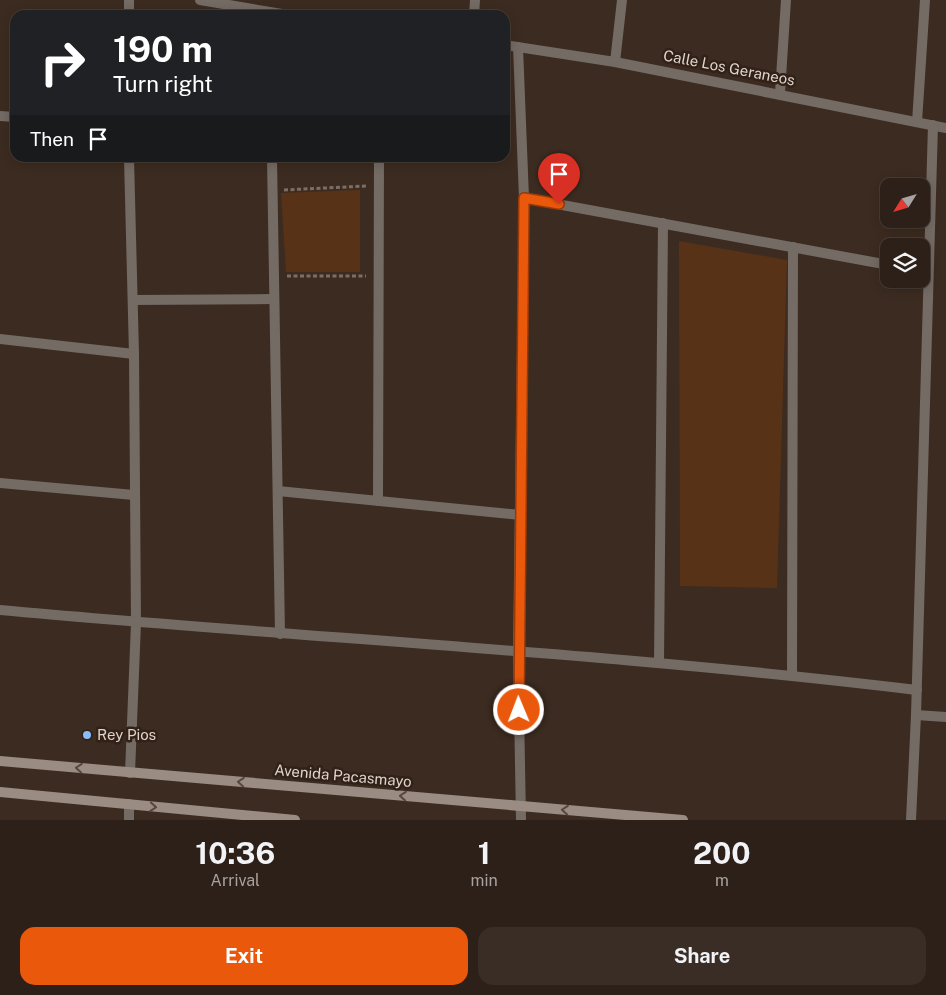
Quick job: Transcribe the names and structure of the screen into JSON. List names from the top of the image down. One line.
{"streets":{"main road":["Avenida Pacasmayo"],"street":["Calle Los Geraneos"]},"places":["Rey Pios"],"north":"bottom left","page":{"turn":["190 m","Turn right"],"then":"Then","eta":["10:36","Arrival","1","min","200","m"],"buttons":["Exit","Share"]}}
